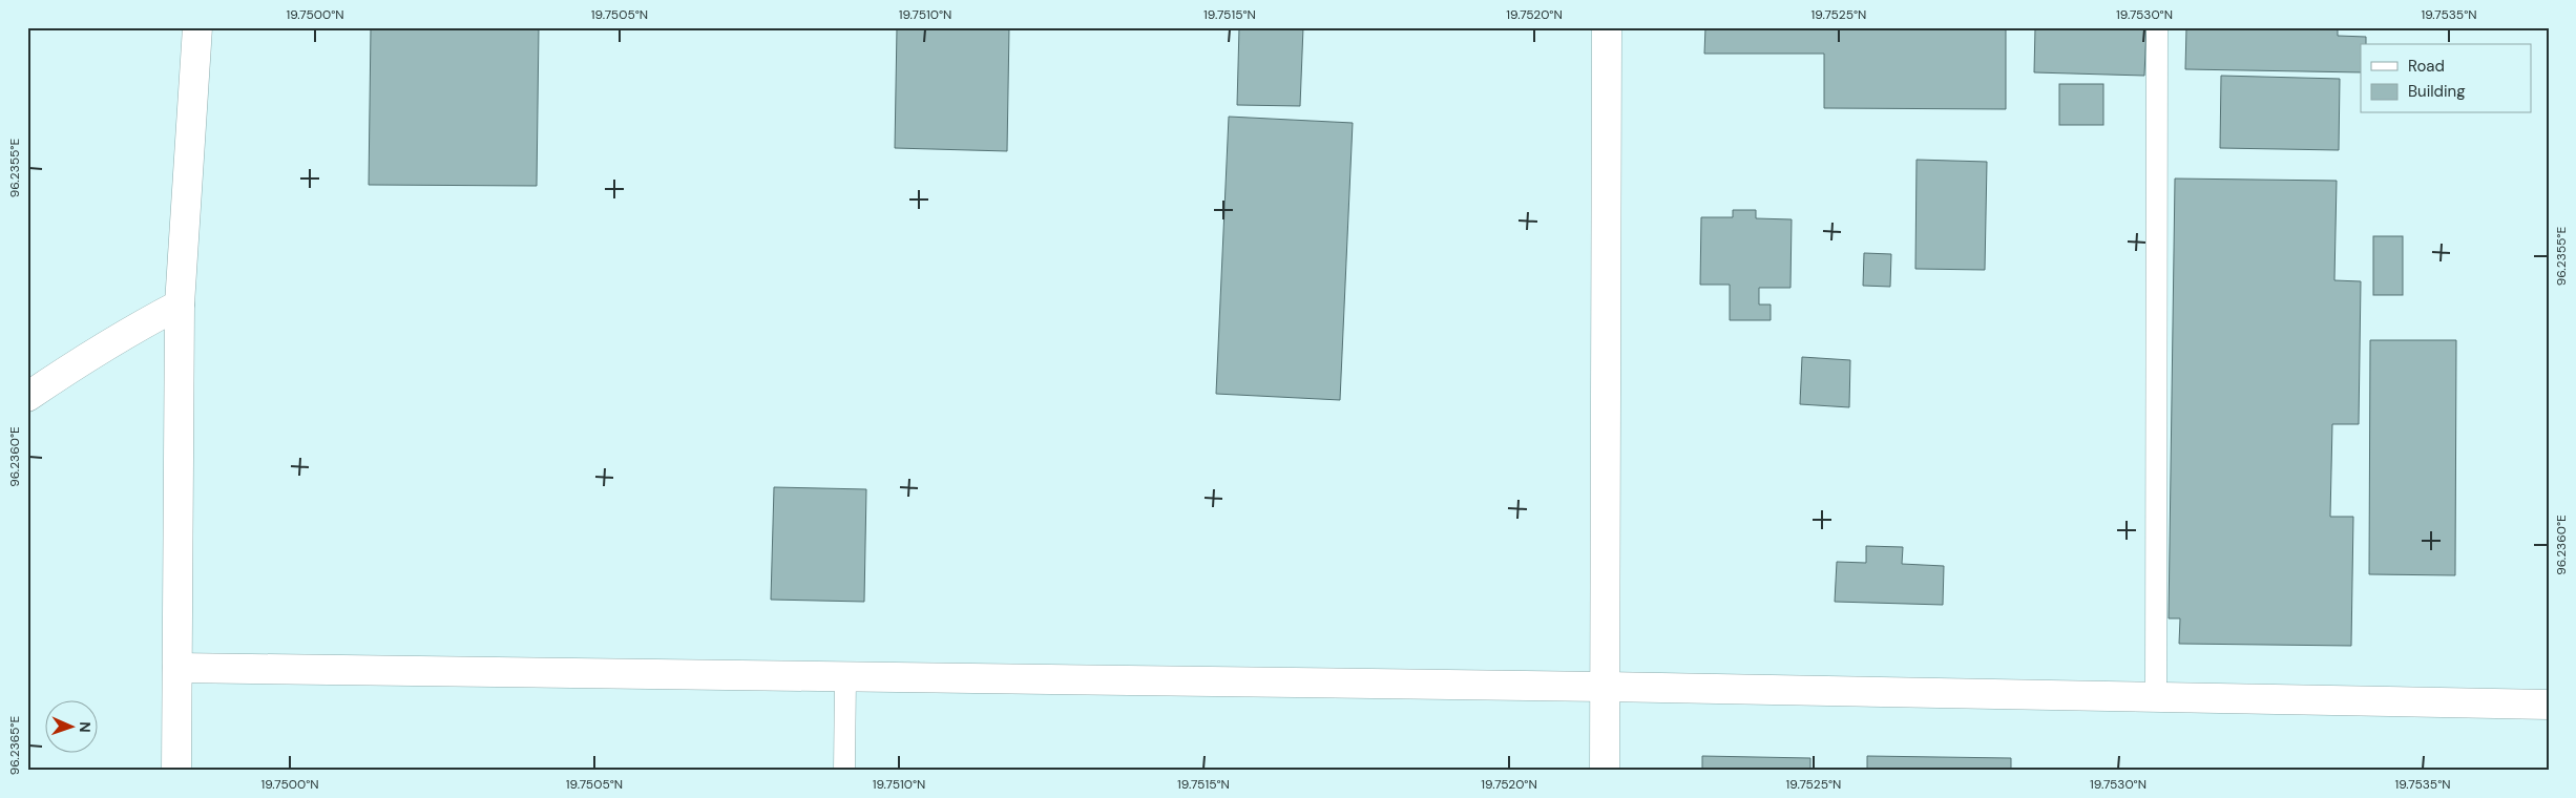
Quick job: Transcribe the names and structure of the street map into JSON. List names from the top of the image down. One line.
{"legend":["Road","Building"],"north":"right","coordinates":["19.7500°N","19.7505°N","19.7510°N","19.7515°N","19.7520°N","19.7525°N","19.7530°N","19.7535°N","96.2355°E","96.2360°E","96.2365°E"]}
